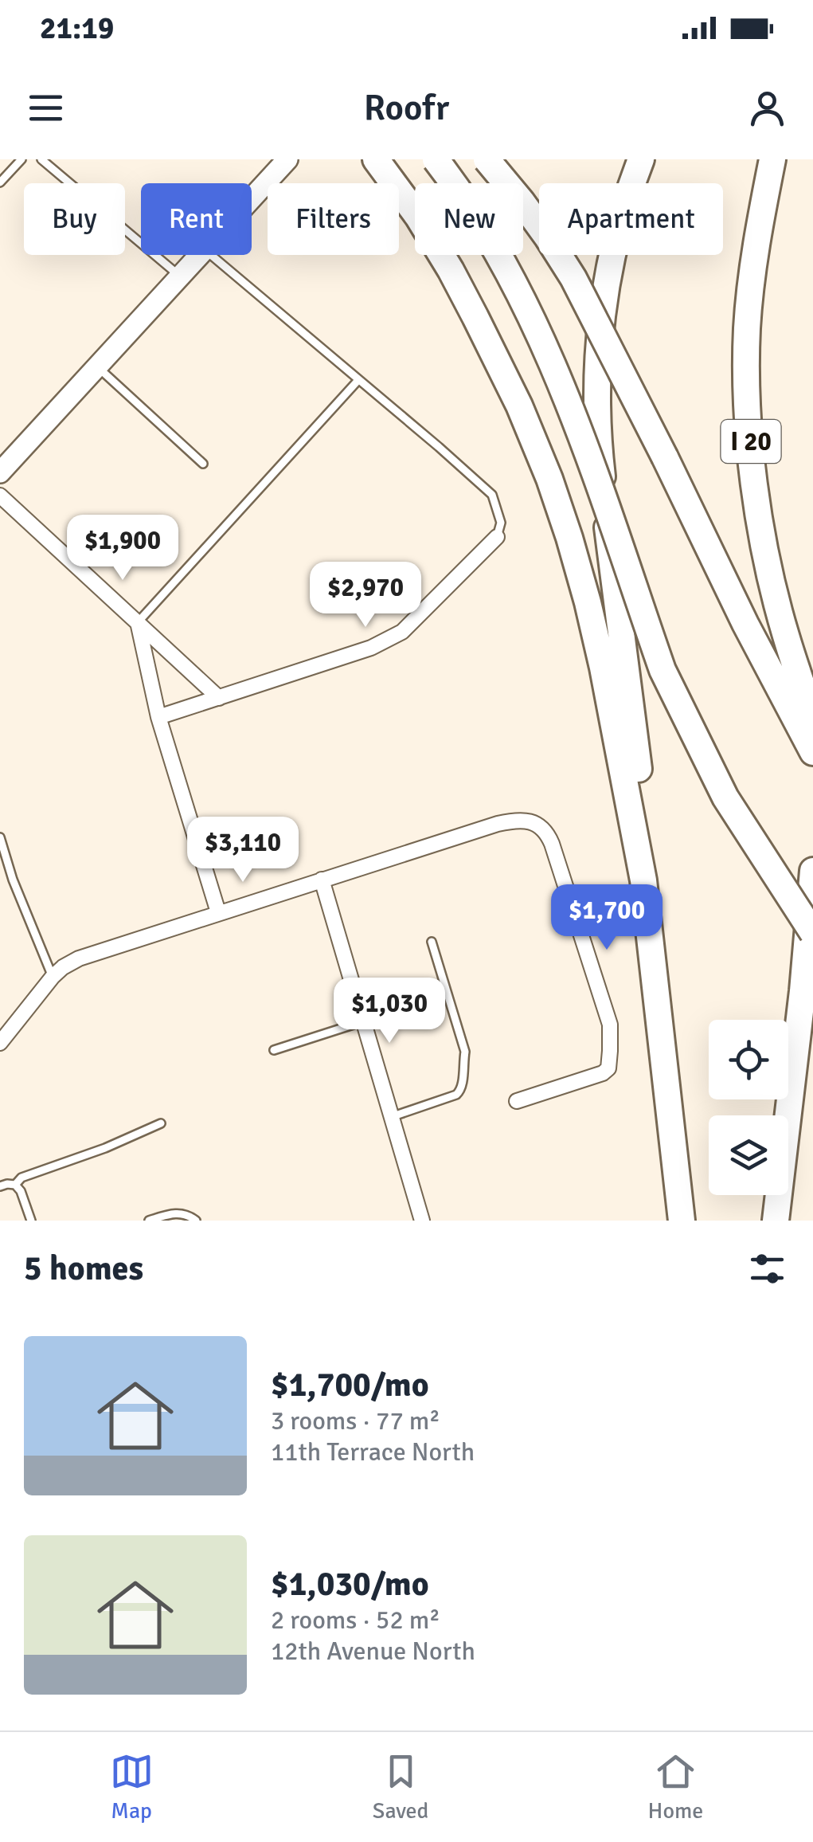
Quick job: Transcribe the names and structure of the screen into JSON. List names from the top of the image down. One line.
{"streets":{"highway":["I 20"]},"page":{"status":"21:19","header":"Roofr","chip":["Buy","Rent","Filters","New","Apartment"],"price":["$1,900","$2,970","$3,110","$1,700","$1,030"],"heading":"5 homes","list":[{"name":"$1,700/mo","note":"3 rooms · 77 m² · 11th Terrace North"},{"name":"$1,030/mo","note":"2 rooms · 52 m² · 12th Avenue North"}],"tabs":["Map","Saved","Home"]}}
